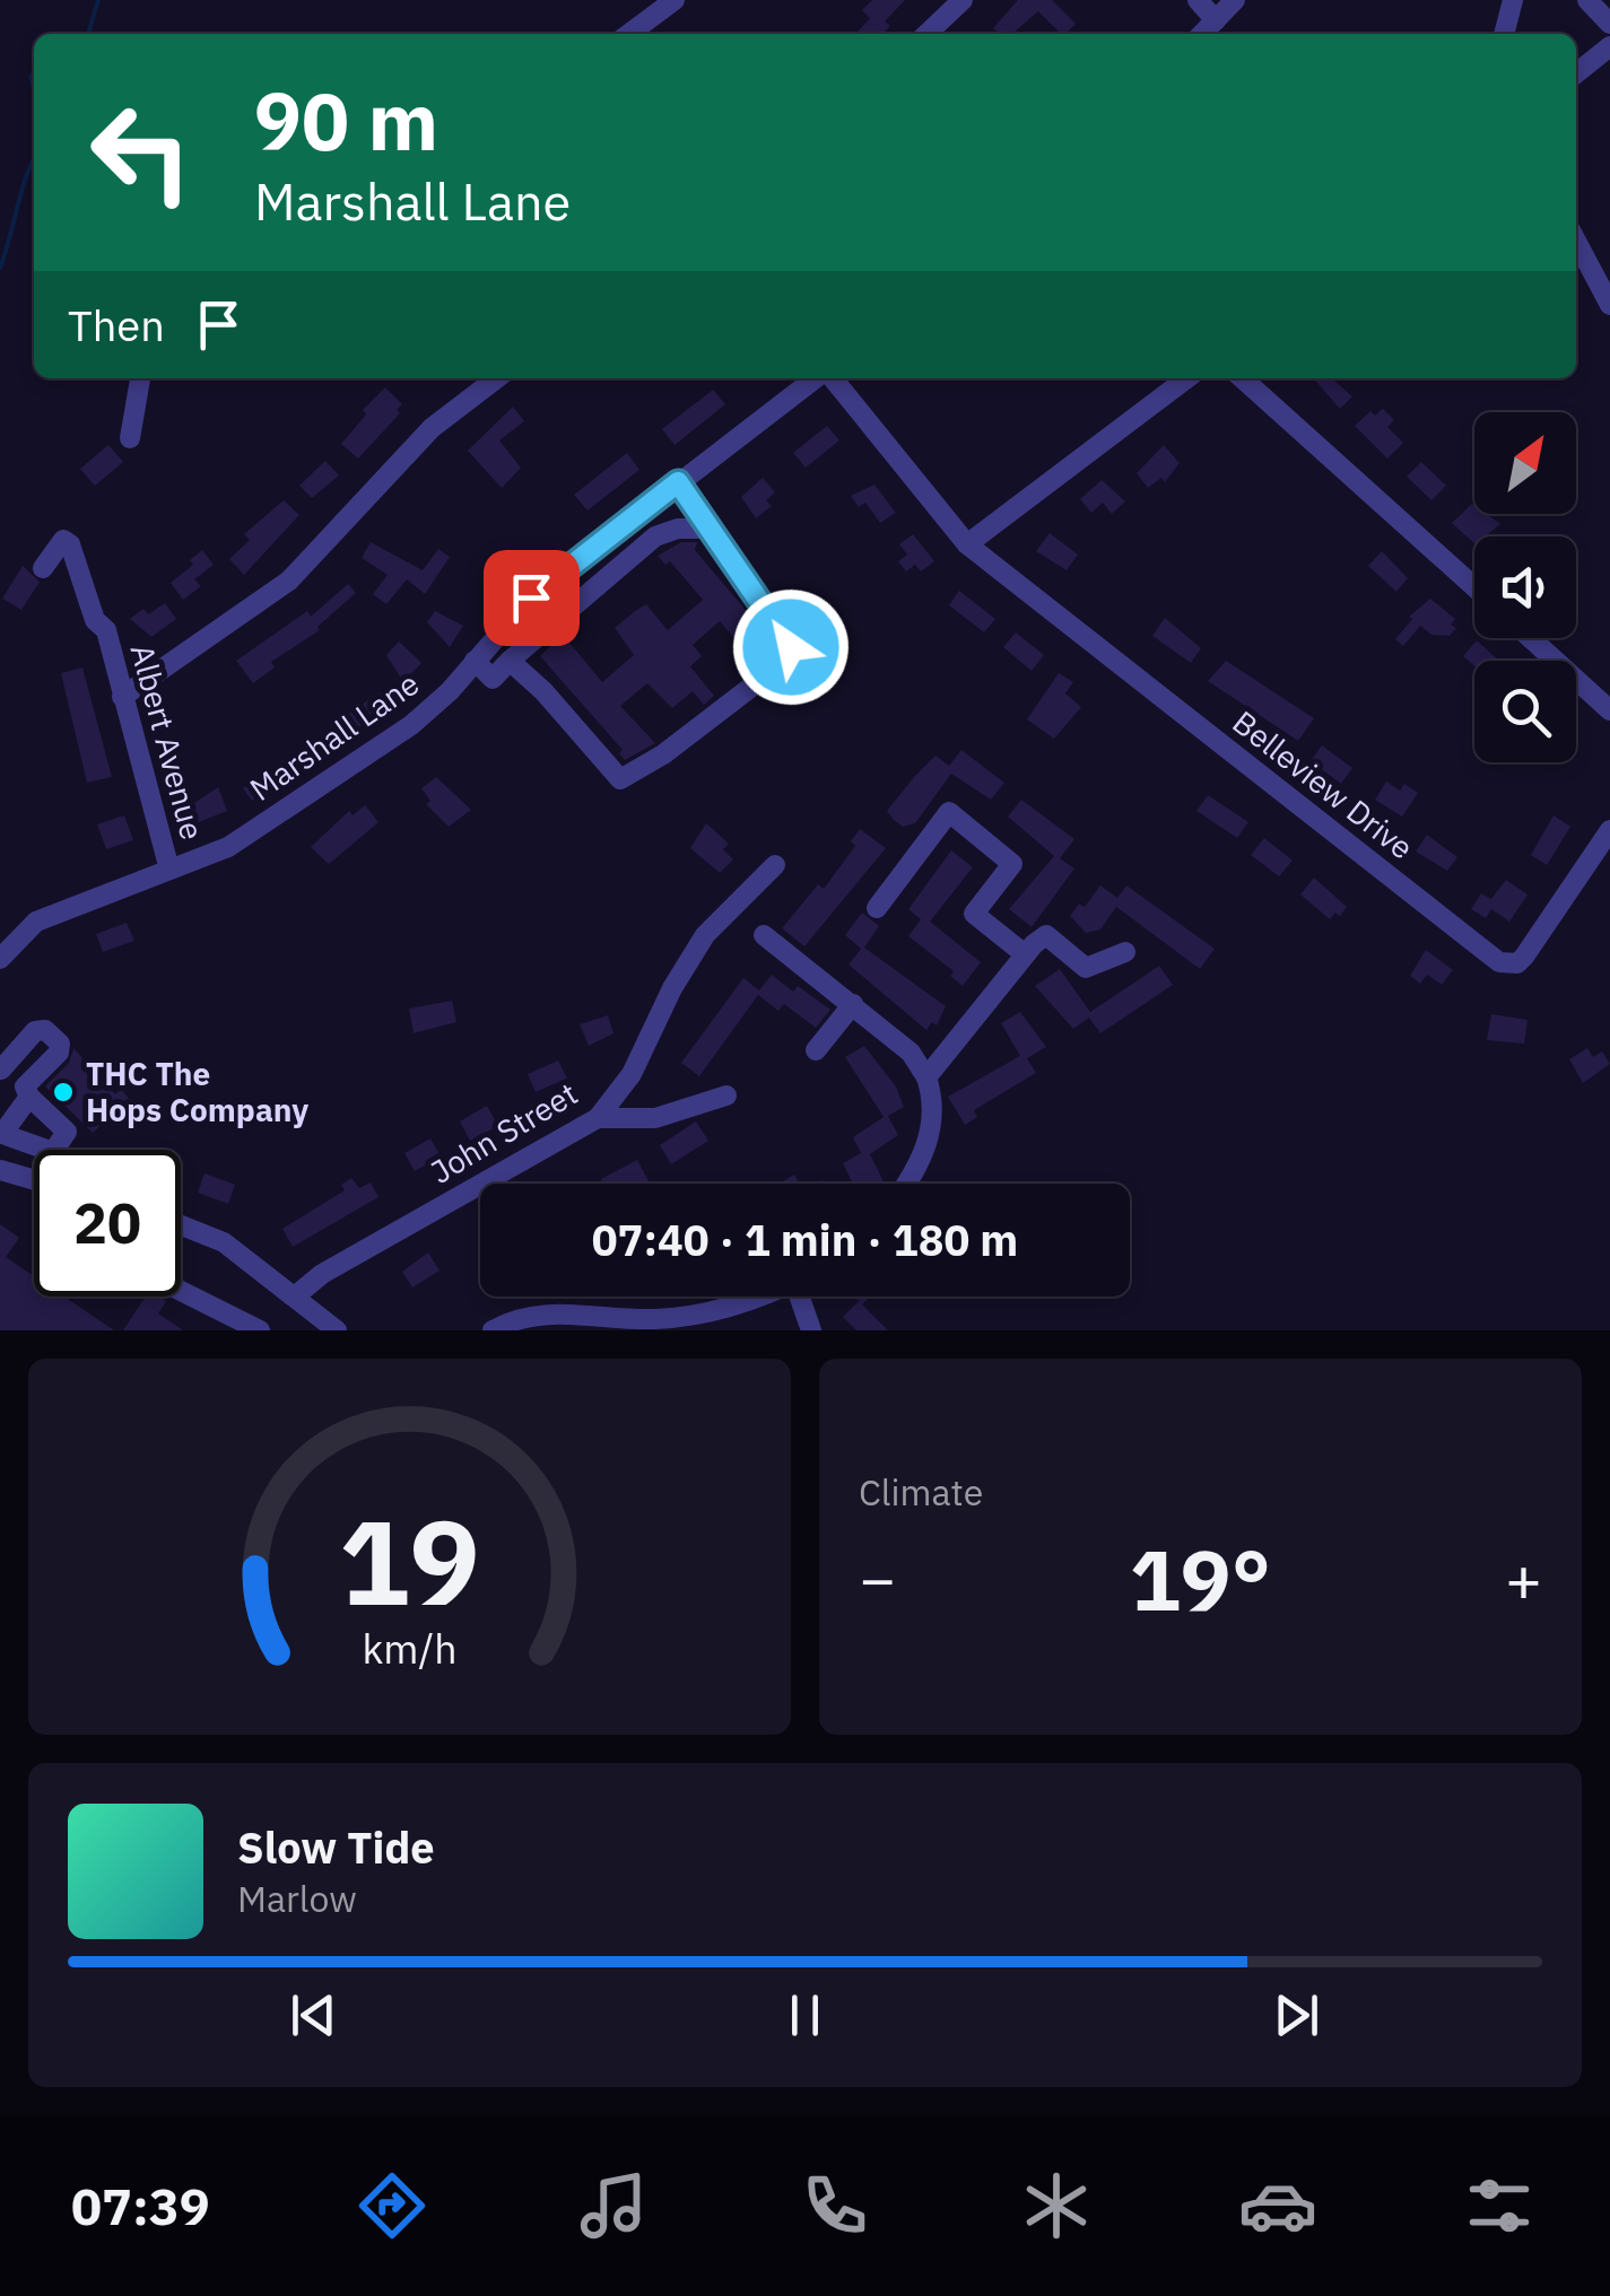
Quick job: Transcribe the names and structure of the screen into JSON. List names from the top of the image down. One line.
{"streets":{"street":["Marshall Lane","Albert Avenue","Belleview Drive","John Street"]},"crossings":[["Marshall Lane","Albert Avenue"]],"places":["THC The Hops Company"],"north":"top right","page":{"turn":["90 m","Marshall Lane"],"then":"Then","limit":"20","trip":"07:40 · 1 min · 180 m","tile":"Climate","heat":["−","19°","+"],"song":["Slow Tide","Marlow"],"tabs":"07:39","gauge":["19","km/h"]}}
